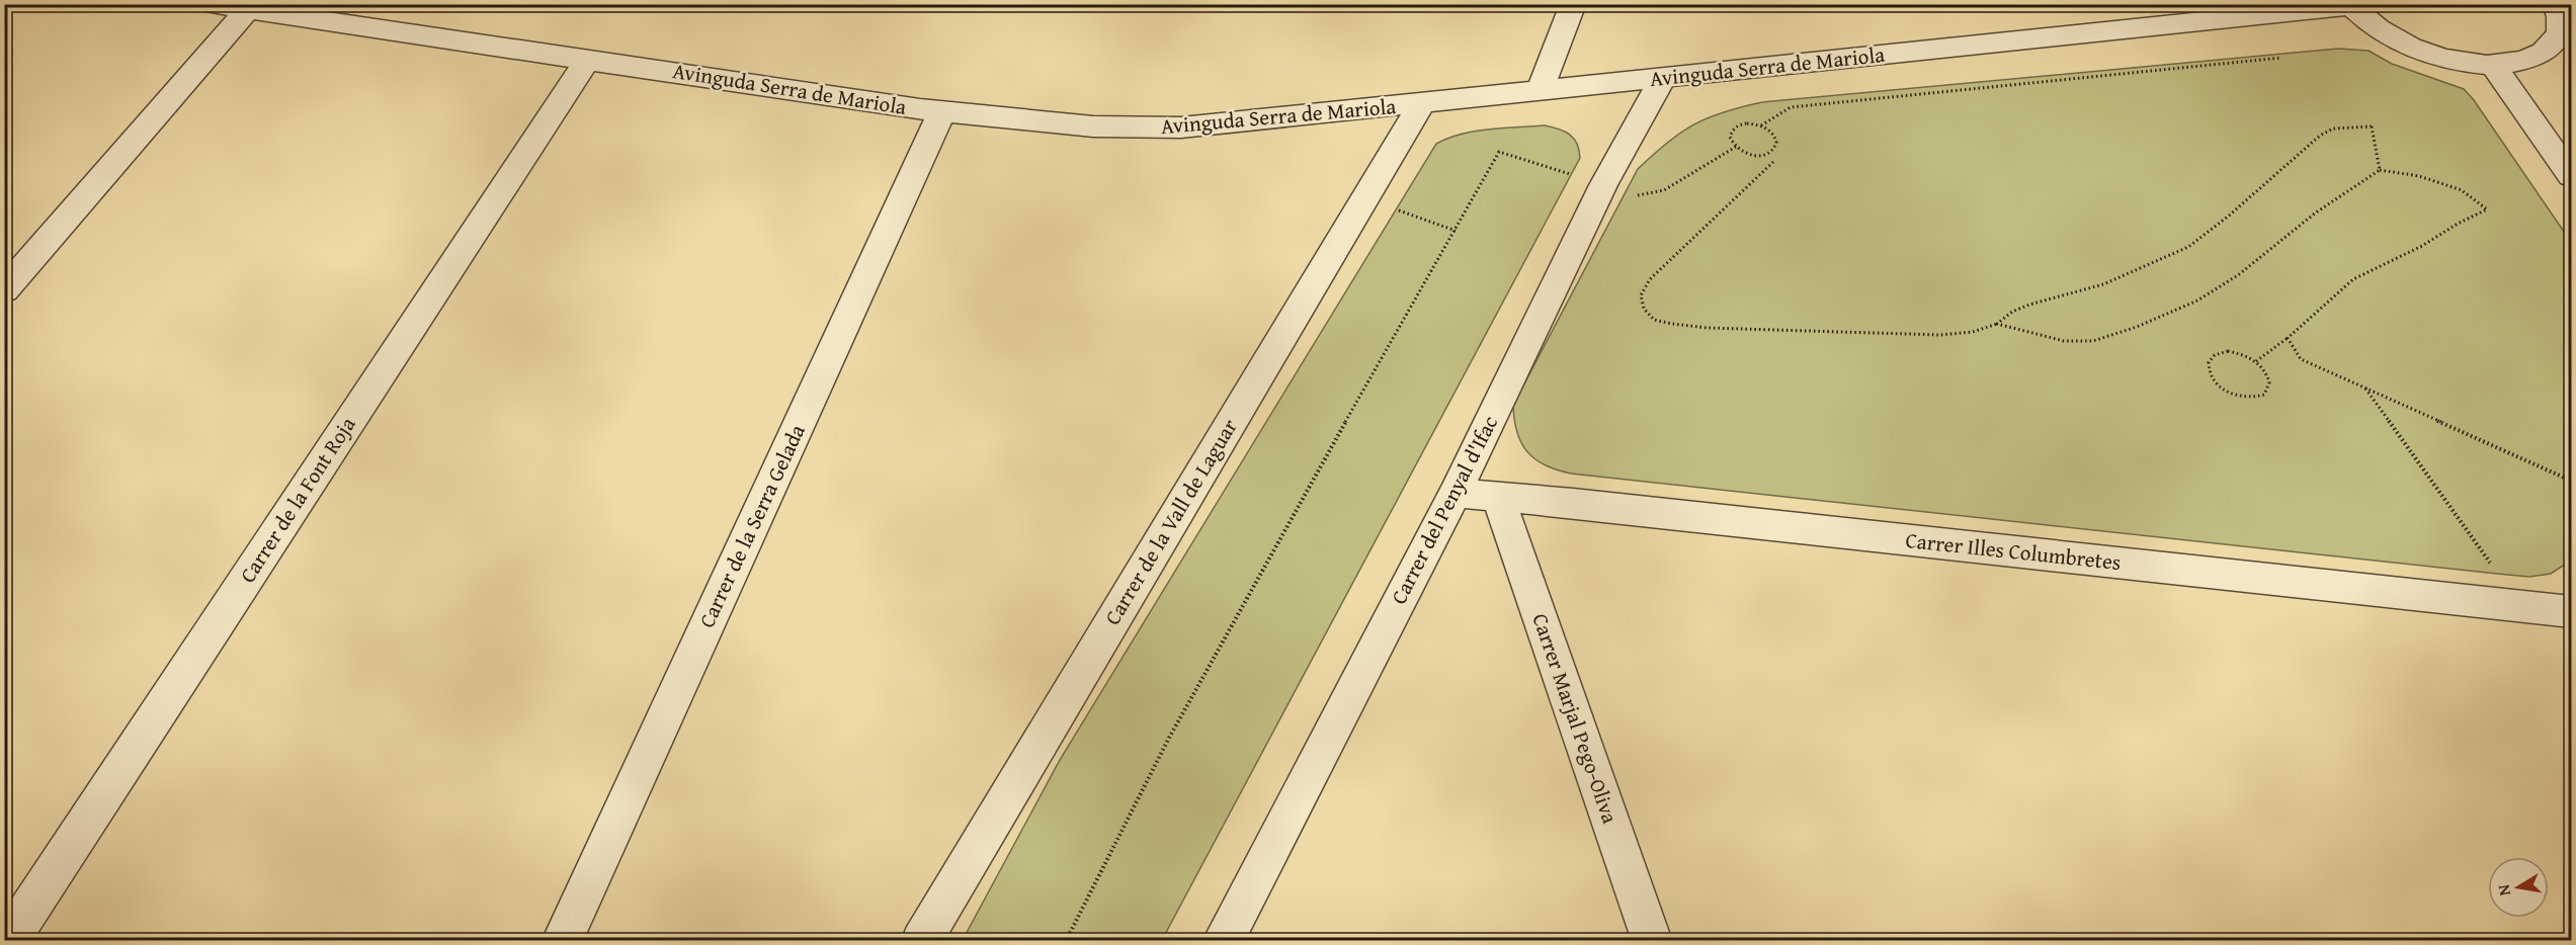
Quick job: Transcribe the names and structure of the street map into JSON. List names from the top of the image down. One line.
{"streets":{"street":["Avinguda Serra de Mariola","Carrer de la Font Roja","Carrer del Penyal d'Ifac","Carrer de la Vall de Laguar","Carrer de la Serra Gelada","Carrer Illes Columbretes","Carrer Marjal Pego-Oliva"]},"crossings":[["Avinguda Serra de Mariola","Carrer de la Font Roja"],["Avinguda Serra de Mariola","Carrer del Penyal d'Ifac"],["Avinguda Serra de Mariola","Carrer de la Vall de Laguar"],["Avinguda Serra de Mariola","Carrer de la Serra Gelada"],["Carrer del Penyal d'Ifac","Carrer Illes Columbretes"],["Carrer Illes Columbretes","Carrer Marjal Pego-Oliva"]],"north":"left"}
